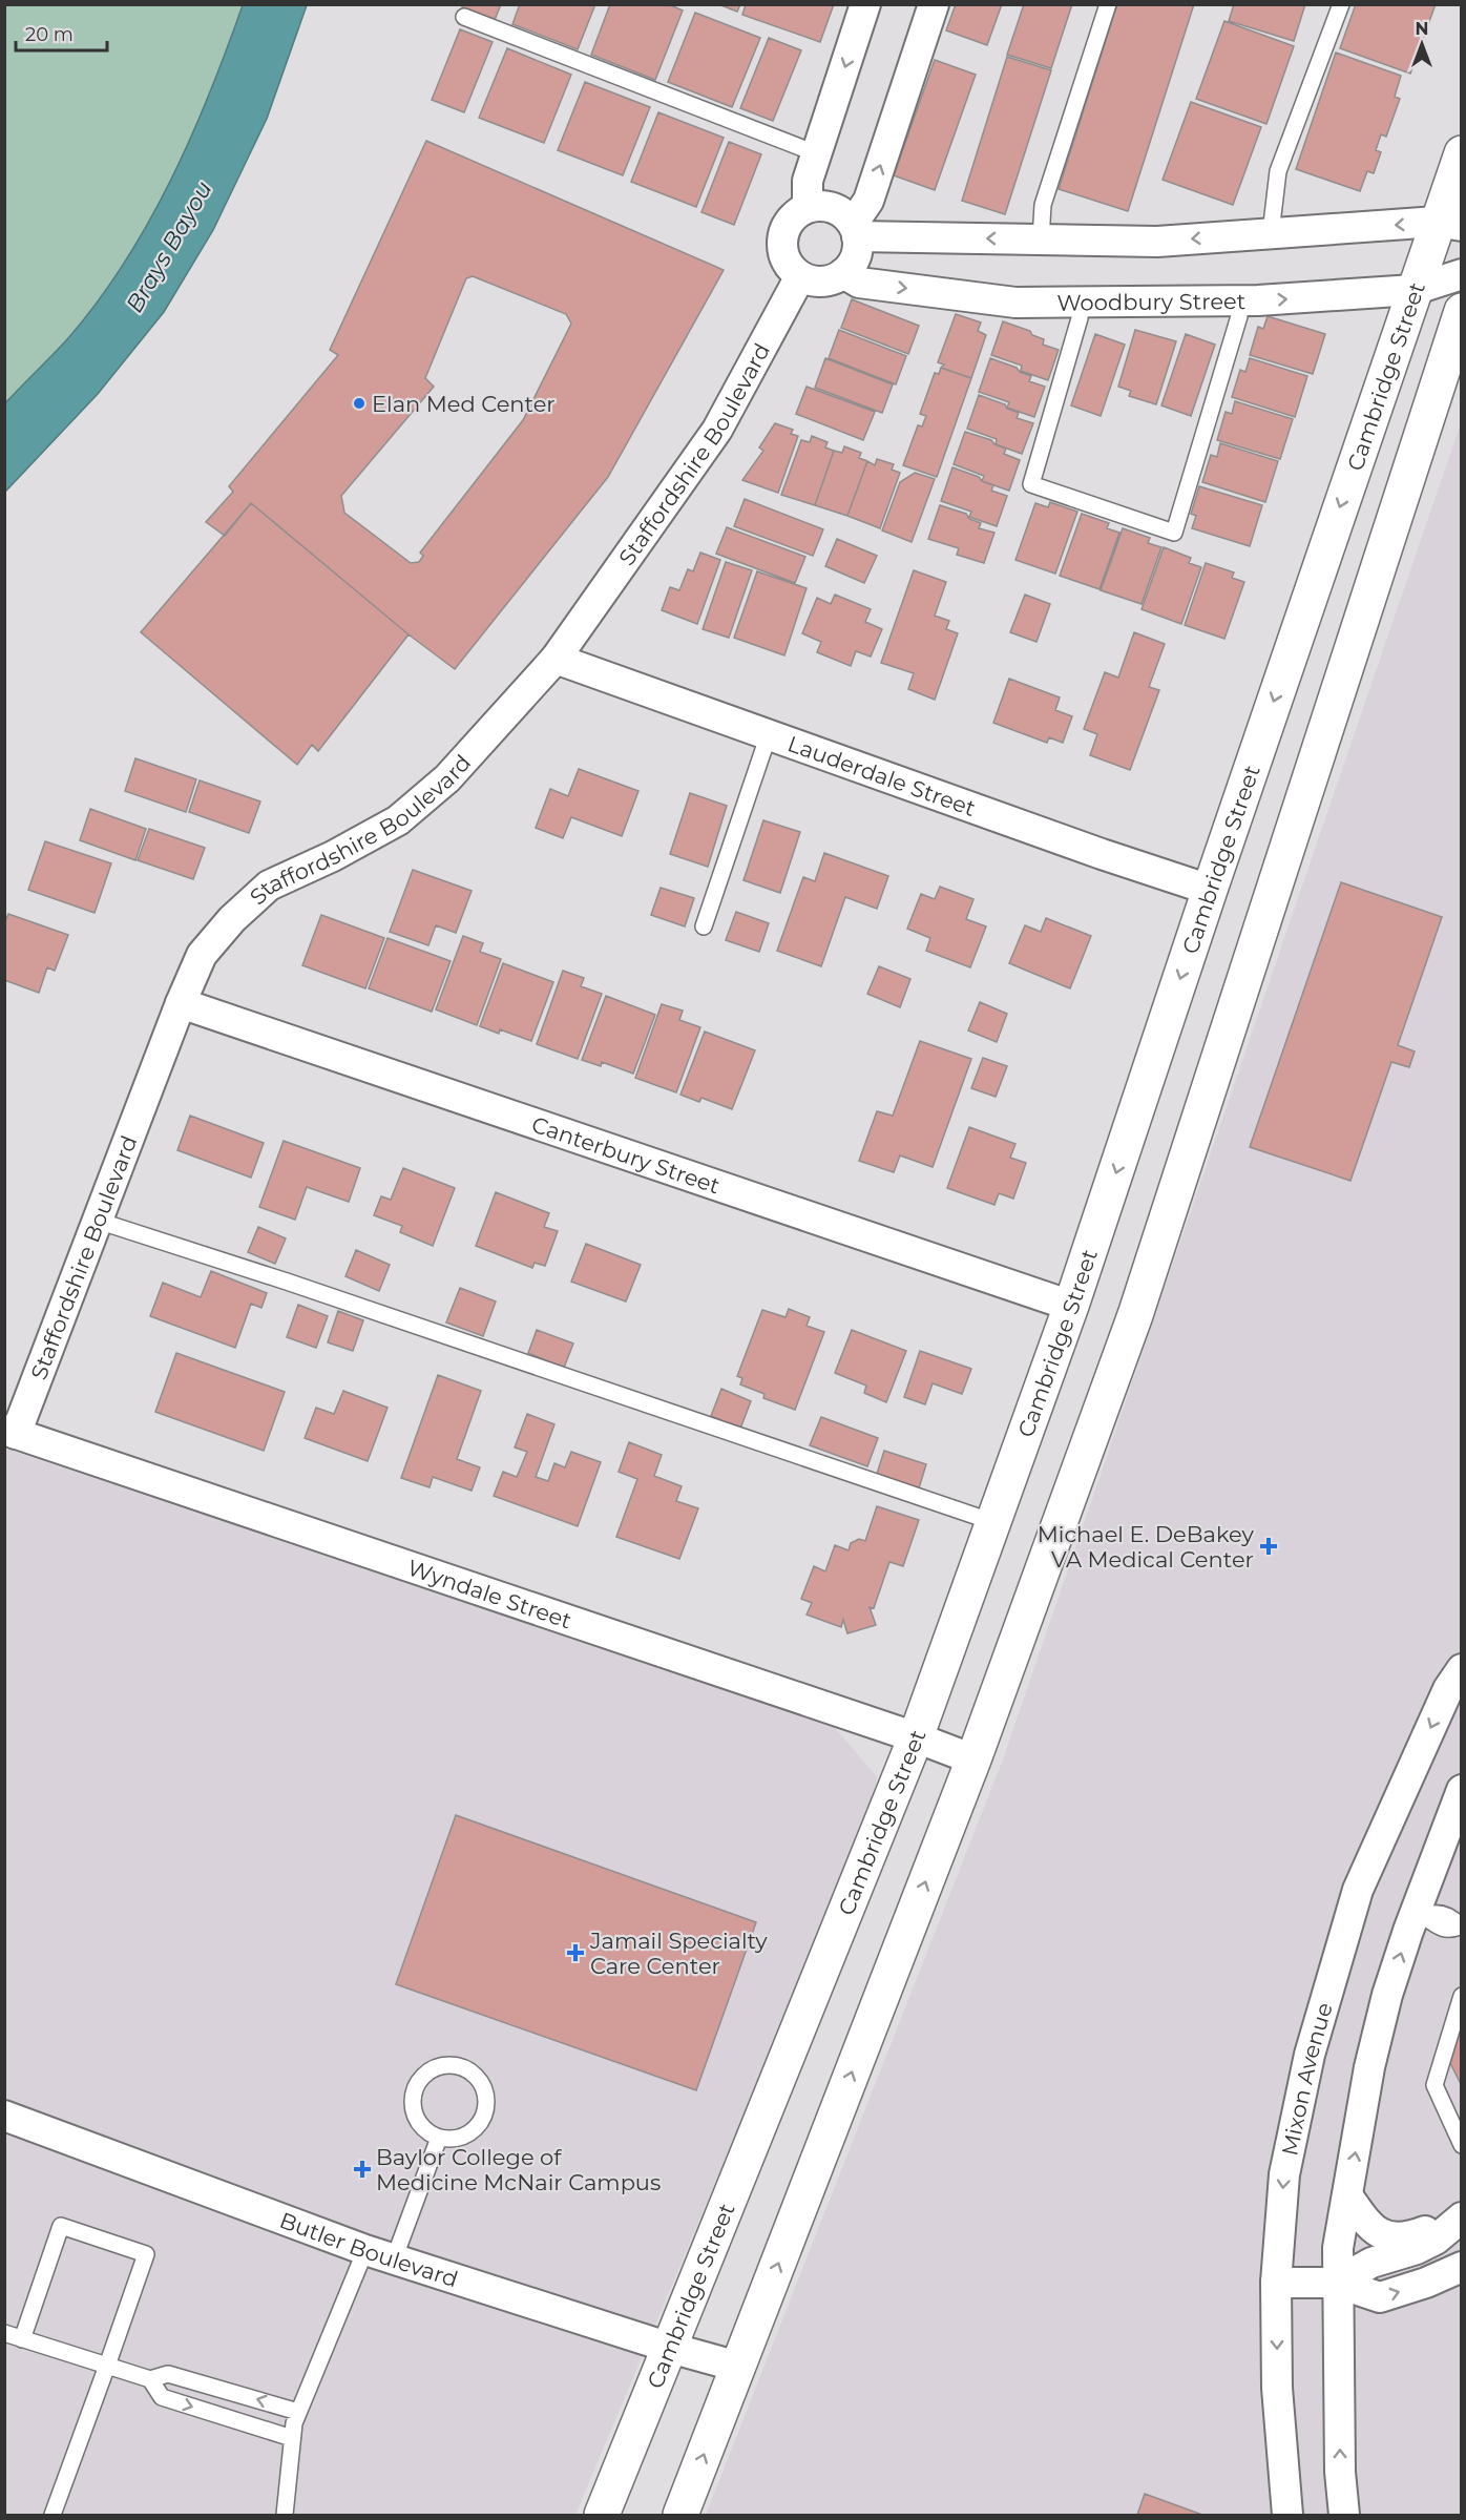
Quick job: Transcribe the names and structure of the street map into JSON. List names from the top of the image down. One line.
{"streets":{"street":["Woodbury Street","Cambridge Street","Staffordshire Boulevard","Lauderdale Street","Canterbury Street","Wyndale Street","Mixon Avenue","Butler Boulevard"]},"crossings":[["Woodbury Street","Cambridge Street"],["Woodbury Street","Staffordshire Boulevard"],["Cambridge Street","Lauderdale Street"],["Cambridge Street","Canterbury Street"],["Cambridge Street","Wyndale Street"],["Cambridge Street","Butler Boulevard"],["Staffordshire Boulevard","Lauderdale Street"],["Staffordshire Boulevard","Canterbury Street"],["Staffordshire Boulevard","Wyndale Street"]],"water":["Brays Bayou"],"places":{"other":["Elan Med Center"],"health":["Michael E. DeBakey VA Medical Center","Jamail Specialty Care Center","Baylor College of Medicine McNair Campus"]},"scale_bar":"20 m","north":"top"}
